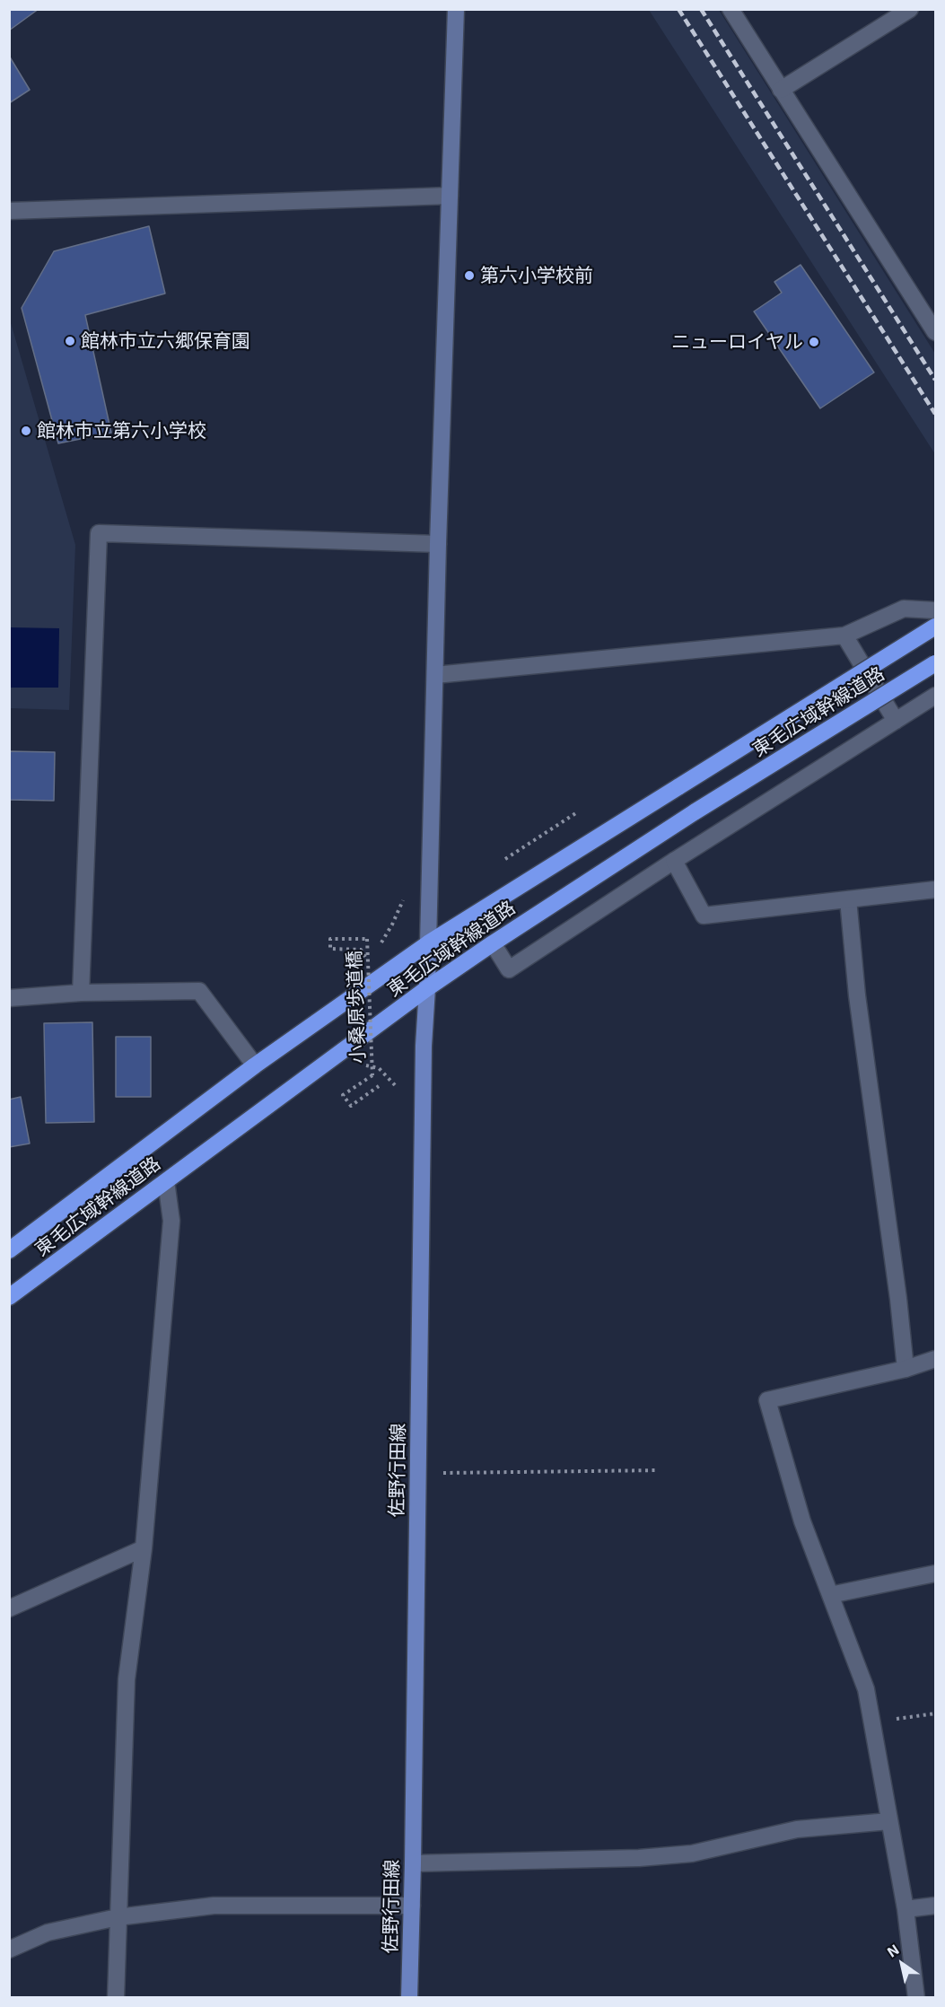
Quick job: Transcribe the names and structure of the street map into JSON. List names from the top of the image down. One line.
{"streets":{"highway":["東毛広域幹線道路"],"main road":["佐野行田線"],"path":["小桑原歩道橋"]},"crossings":[["東毛広域幹線道路","佐野行田線"]],"places":["第六小学校前","館林市立六郷保育園","ニューロイヤル","館林市立第六小学校"],"north":"top left"}
